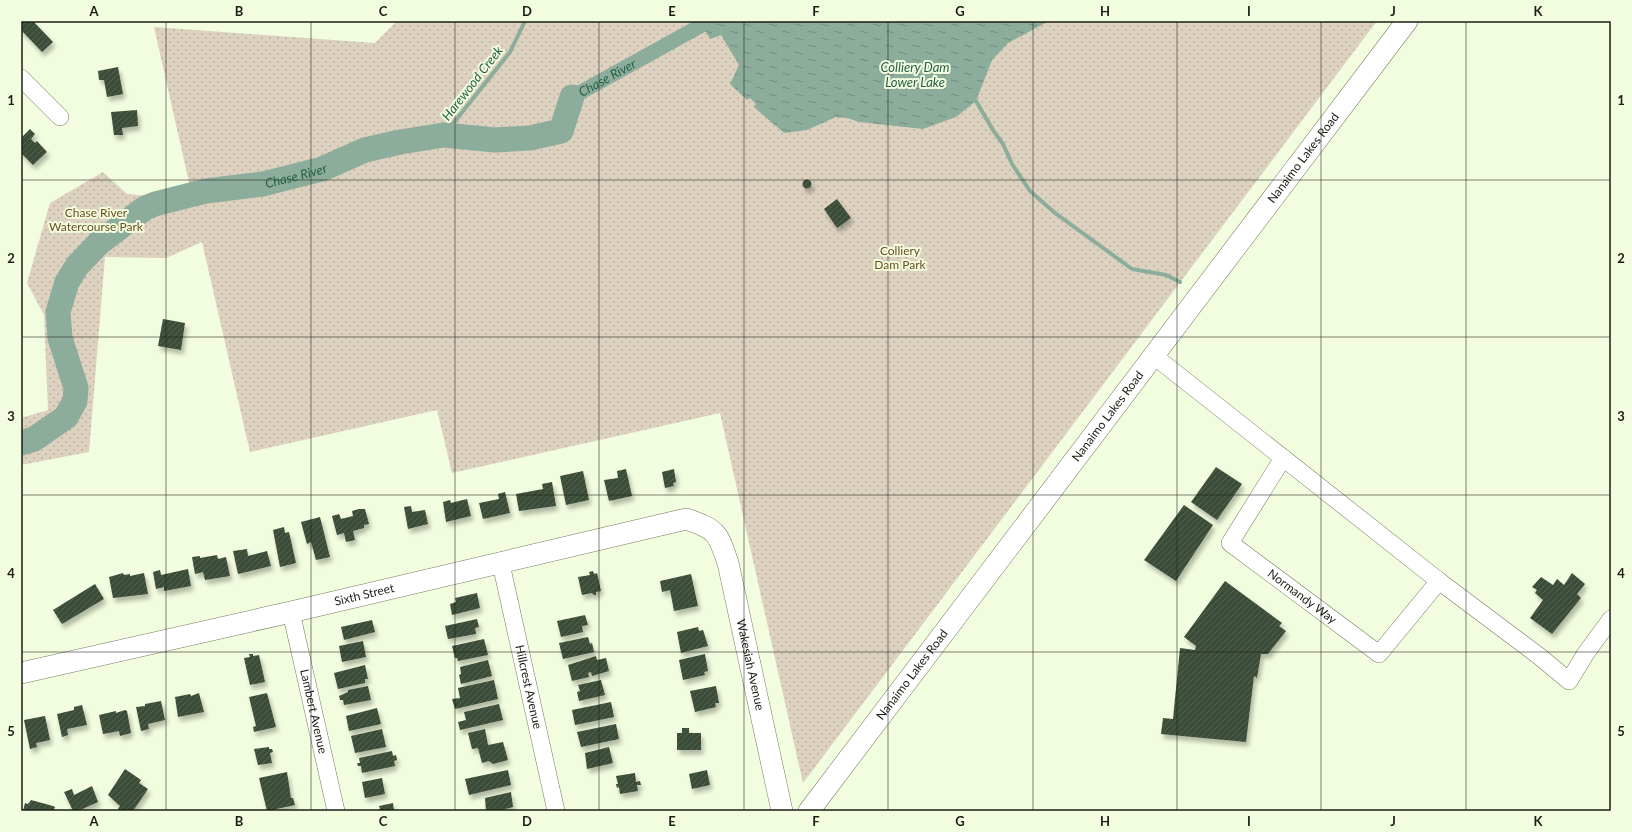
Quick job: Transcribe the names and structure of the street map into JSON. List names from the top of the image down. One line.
{"streets":{"street":["Nanaimo Lakes Road","Sixth Street","Normandy Way","Wakesiah Avenue","Hillcrest Avenue","Lambert Avenue"]},"crossings":[["Sixth Street","Wakesiah Avenue"],["Sixth Street","Hillcrest Avenue"],["Sixth Street","Lambert Avenue"]],"water":["Colliery Dam Lower Lake","Chase River","Harewood Creek"],"parks":["Chase River Watercourse Park","Colliery Dam Park"],"grid":{"columns":["A","B","C","D","E","F","G","H","I","J","K"],"rows":["1","2","3","4","5"]}}
